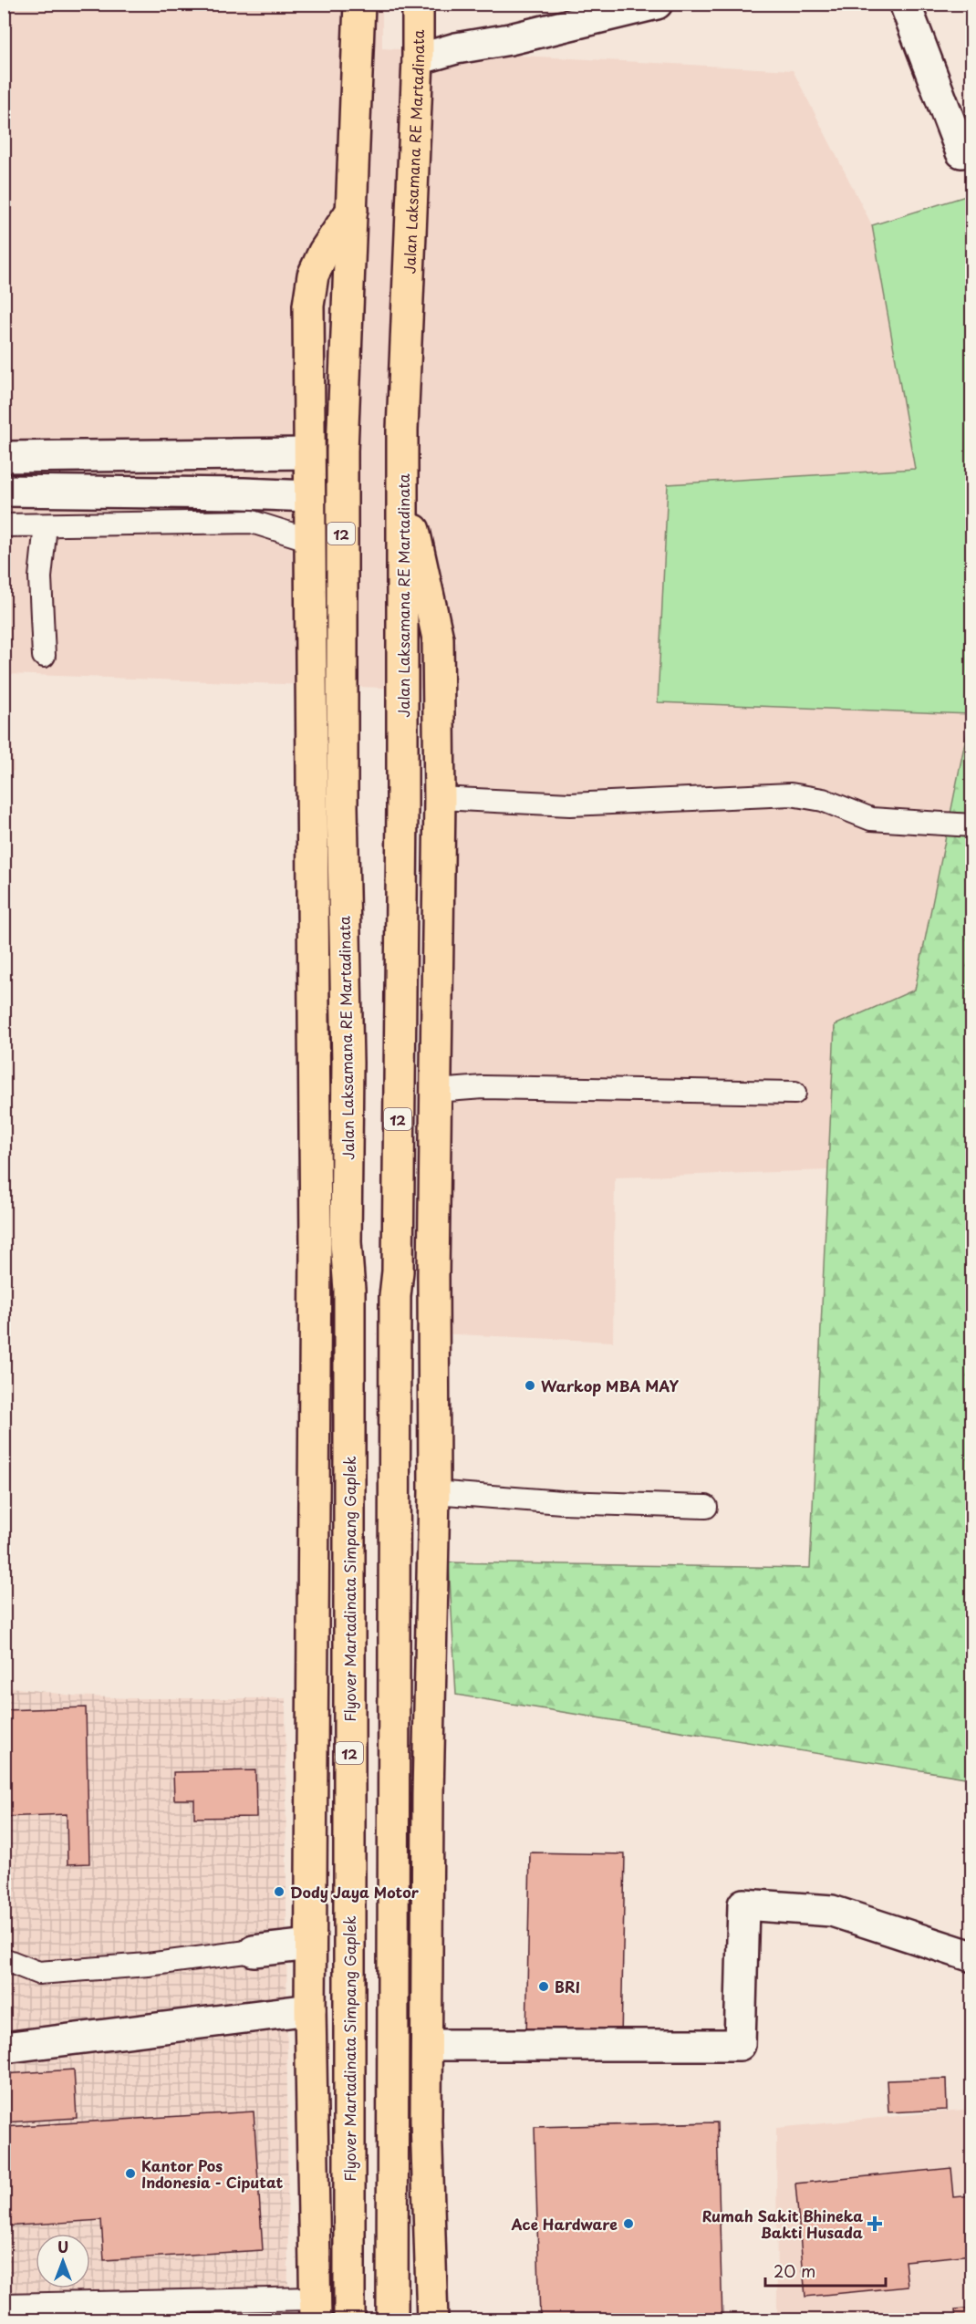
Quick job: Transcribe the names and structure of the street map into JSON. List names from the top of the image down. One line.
{"streets":{"highway":["Jalan Laksamana RE Martadinata","12","Flyover Martadinata Simpang Gaplek"]},"crossings":[["Jalan Laksamana RE Martadinata","Flyover Martadinata Simpang Gaplek"]],"places":{"other":["Warkop MBA MAY","Dody Jaya Motor","BRI","Kantor Pos Indonesia - Ciputat","Ace Hardware"],"health":["Rumah Sakit Bhineka Bakti Husada"]},"scale_bar":"20 m","north":"top"}
